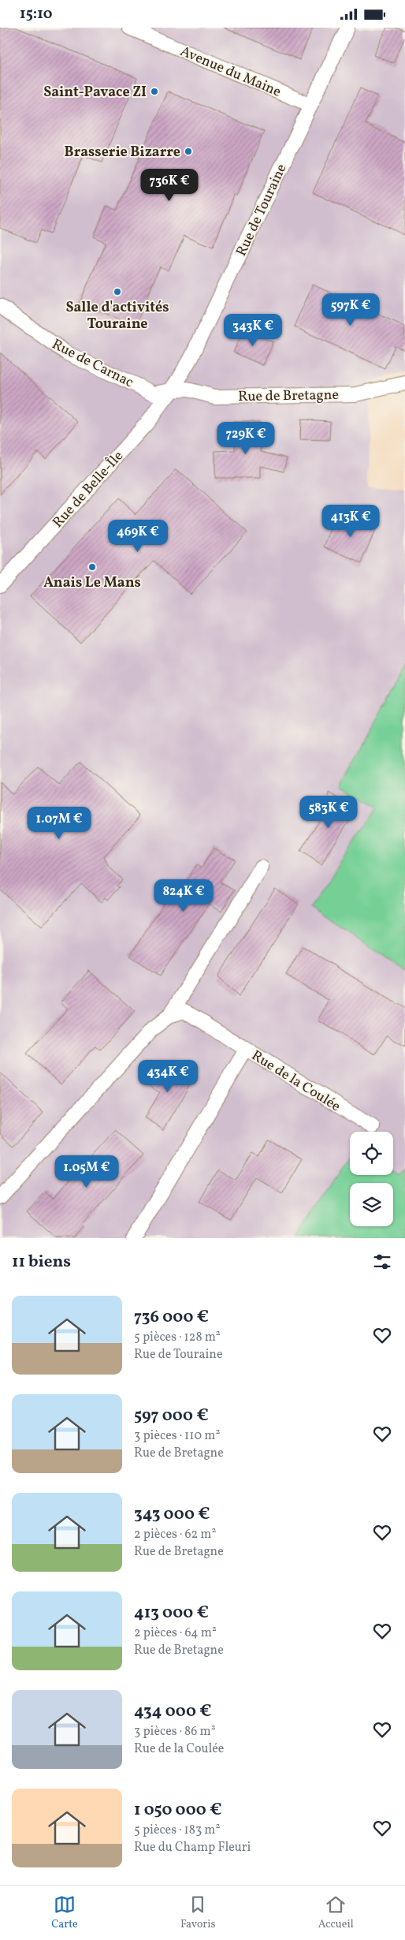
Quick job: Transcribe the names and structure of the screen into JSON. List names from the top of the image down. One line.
{"streets":{"street":["Avenue du Maine","Rue de Touraine","Rue de Carnac","Rue de Bretagne","Rue de Belle-Île","Rue de la Coulée"]},"crossings":[["Avenue du Maine","Rue de Touraine"],["Rue de Touraine","Rue de Carnac"],["Rue de Touraine","Rue de Bretagne"],["Rue de Touraine","Rue de Belle-Île"],["Rue de Carnac","Rue de Bretagne"],["Rue de Carnac","Rue de Belle-Île"],["Rue de Bretagne","Rue de Belle-Île"]],"places":["Saint-Pavace ZI","Brasserie Bizarre","Salle d'activités Touraine","Anais Le Mans"],"page":{"status":"15:10","price":["736K €","597K €","343K €","729K €","413K €","469K €","583K €","1.07M €","824K €","434K €","1.05M €"],"heading":"11 biens","list":[{"name":"736 000 €","note":"5 pièces · 128 m² · Rue de Touraine"},{"name":"597 000 €","note":"3 pièces · 110 m² · Rue de Bretagne"},{"name":"343 000 €","note":"2 pièces · 62 m² · Rue de Bretagne"},{"name":"413 000 €","note":"2 pièces · 64 m² · Rue de Bretagne"},{"name":"434 000 €","note":"3 pièces · 86 m² · Rue de la Coulée"},{"name":"1 050 000 €","note":"5 pièces · 183 m² · Rue du Champ Fleuri"}],"tabs":["Carte","Favoris","Accueil"]}}
